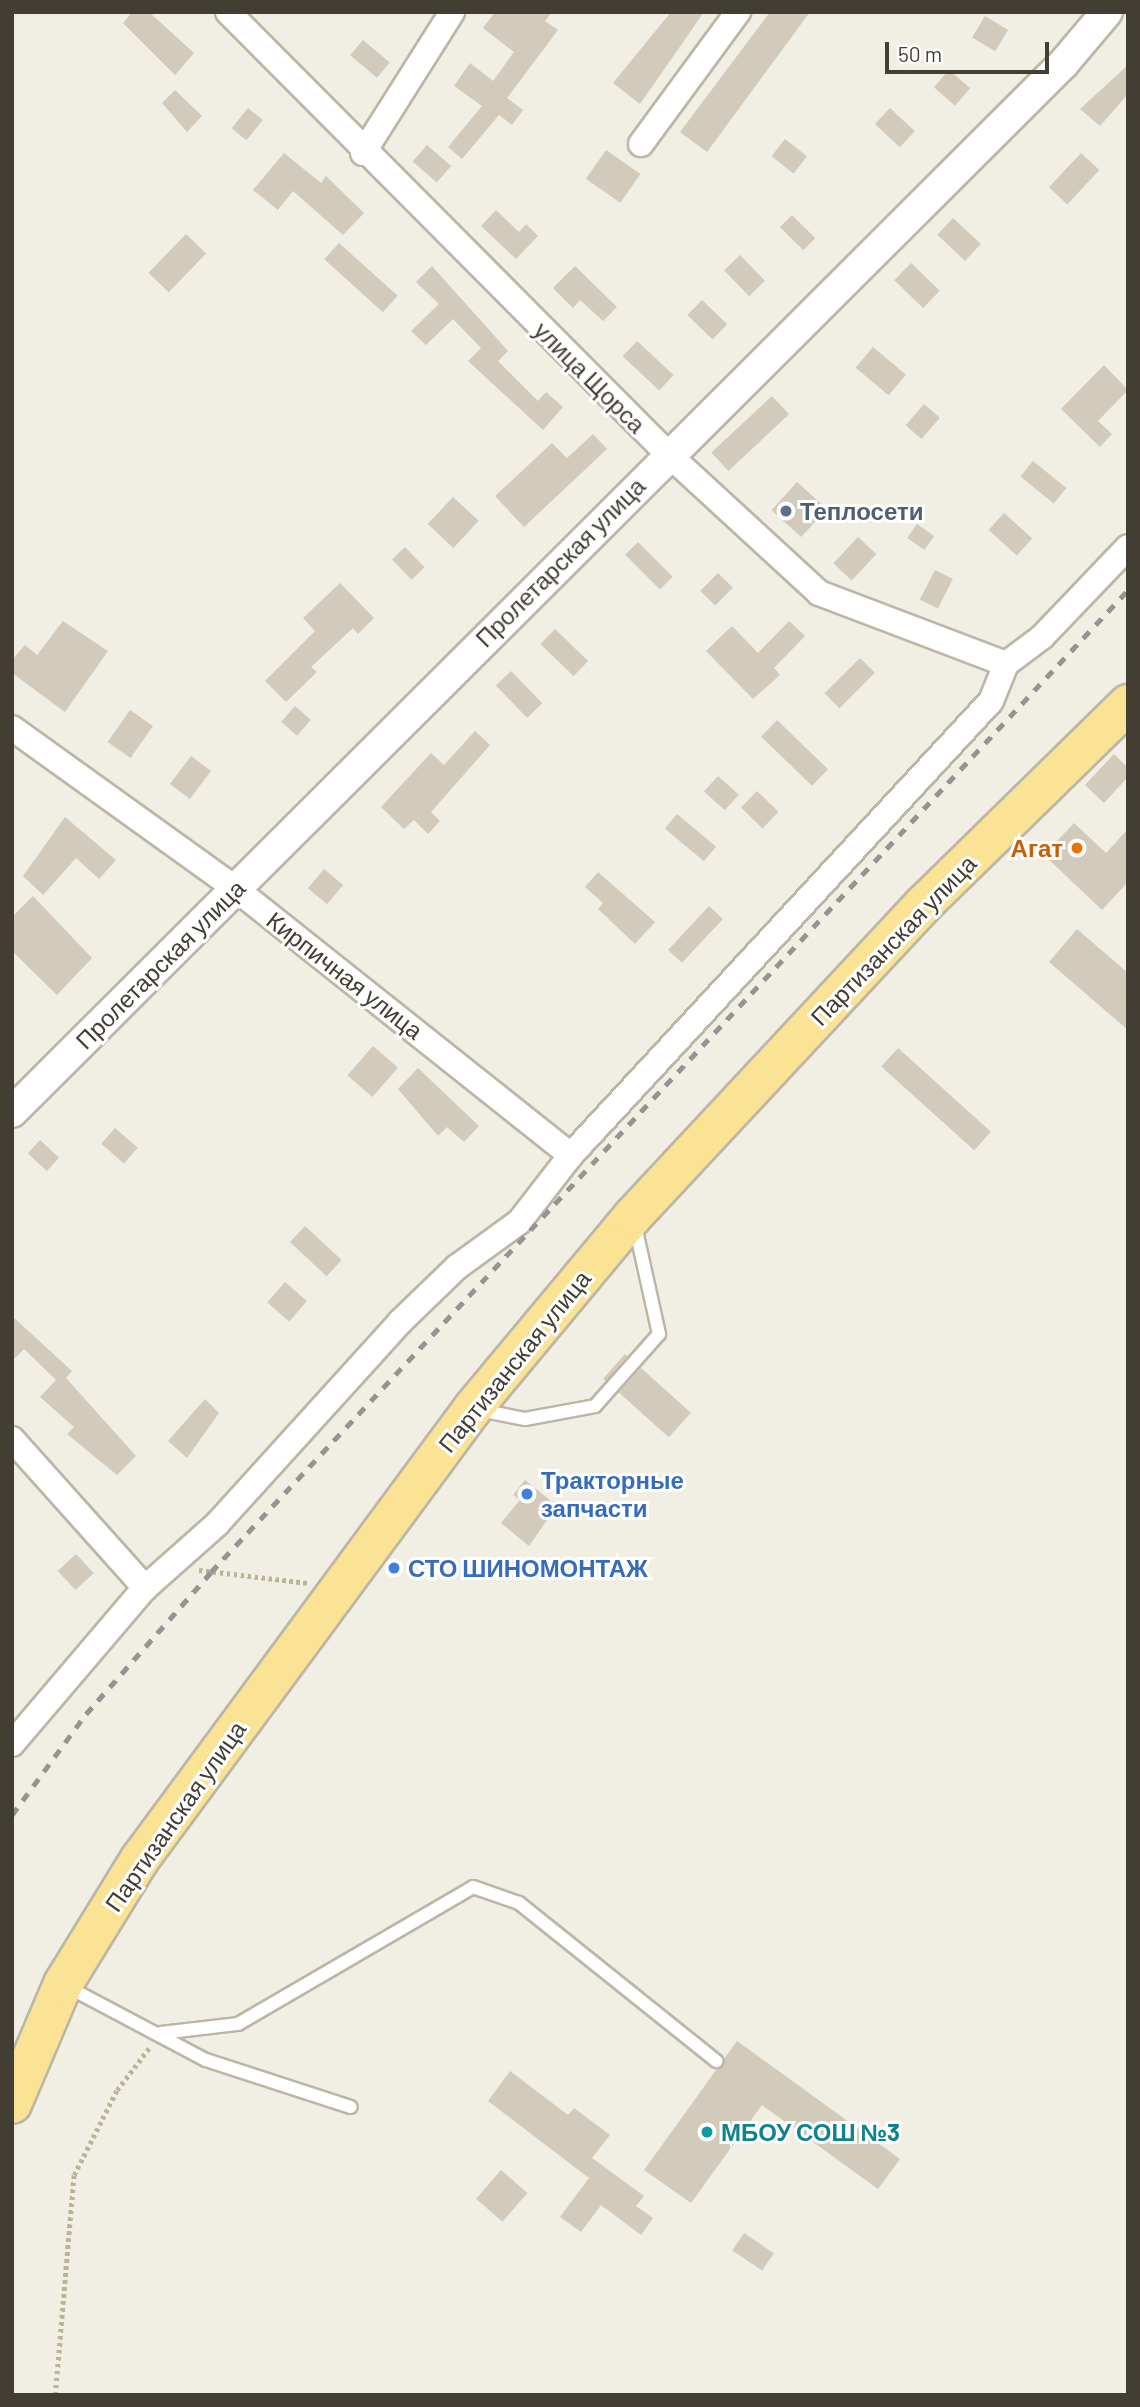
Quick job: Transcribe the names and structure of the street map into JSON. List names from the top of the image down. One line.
{"streets":{"main road":["Партизанская улица"],"street":["улица Щорса","Пролетарская улица","Кирпичная улица"]},"crossings":[["улица Щорса","Пролетарская улица"],["Пролетарская улица","Кирпичная улица"]],"places":["Теплосети","Агат","Тракторные запчасти","СТО ШИНОМОНТАЖ","МБОУ СОШ №3"],"scale_bar":"50 m"}
